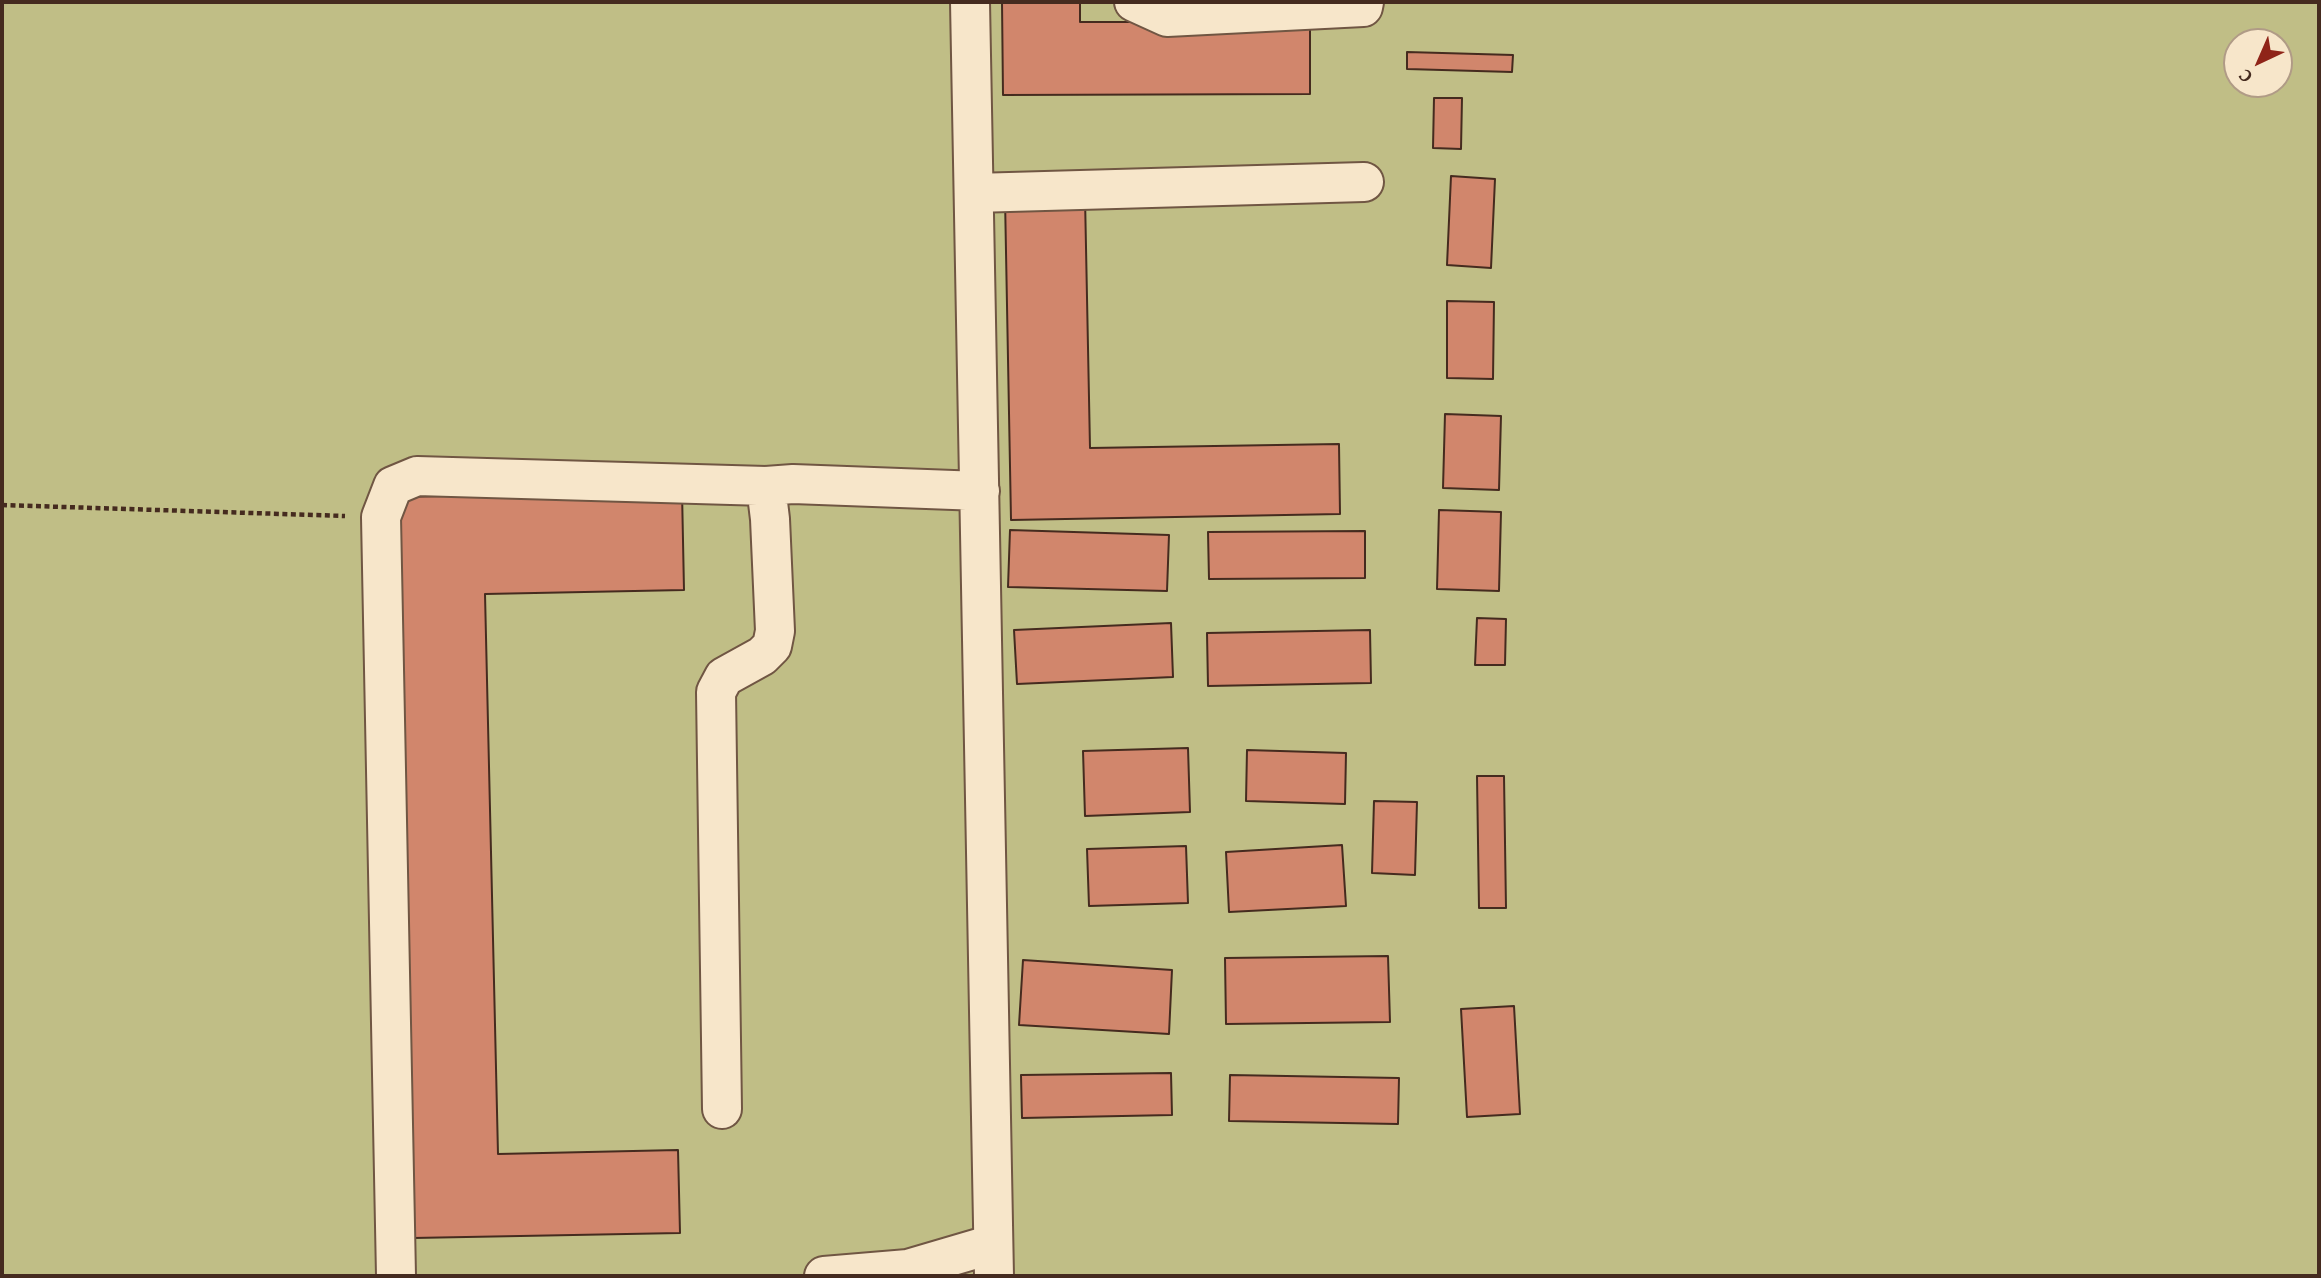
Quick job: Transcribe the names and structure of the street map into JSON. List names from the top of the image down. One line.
{"north":"bottom left"}
